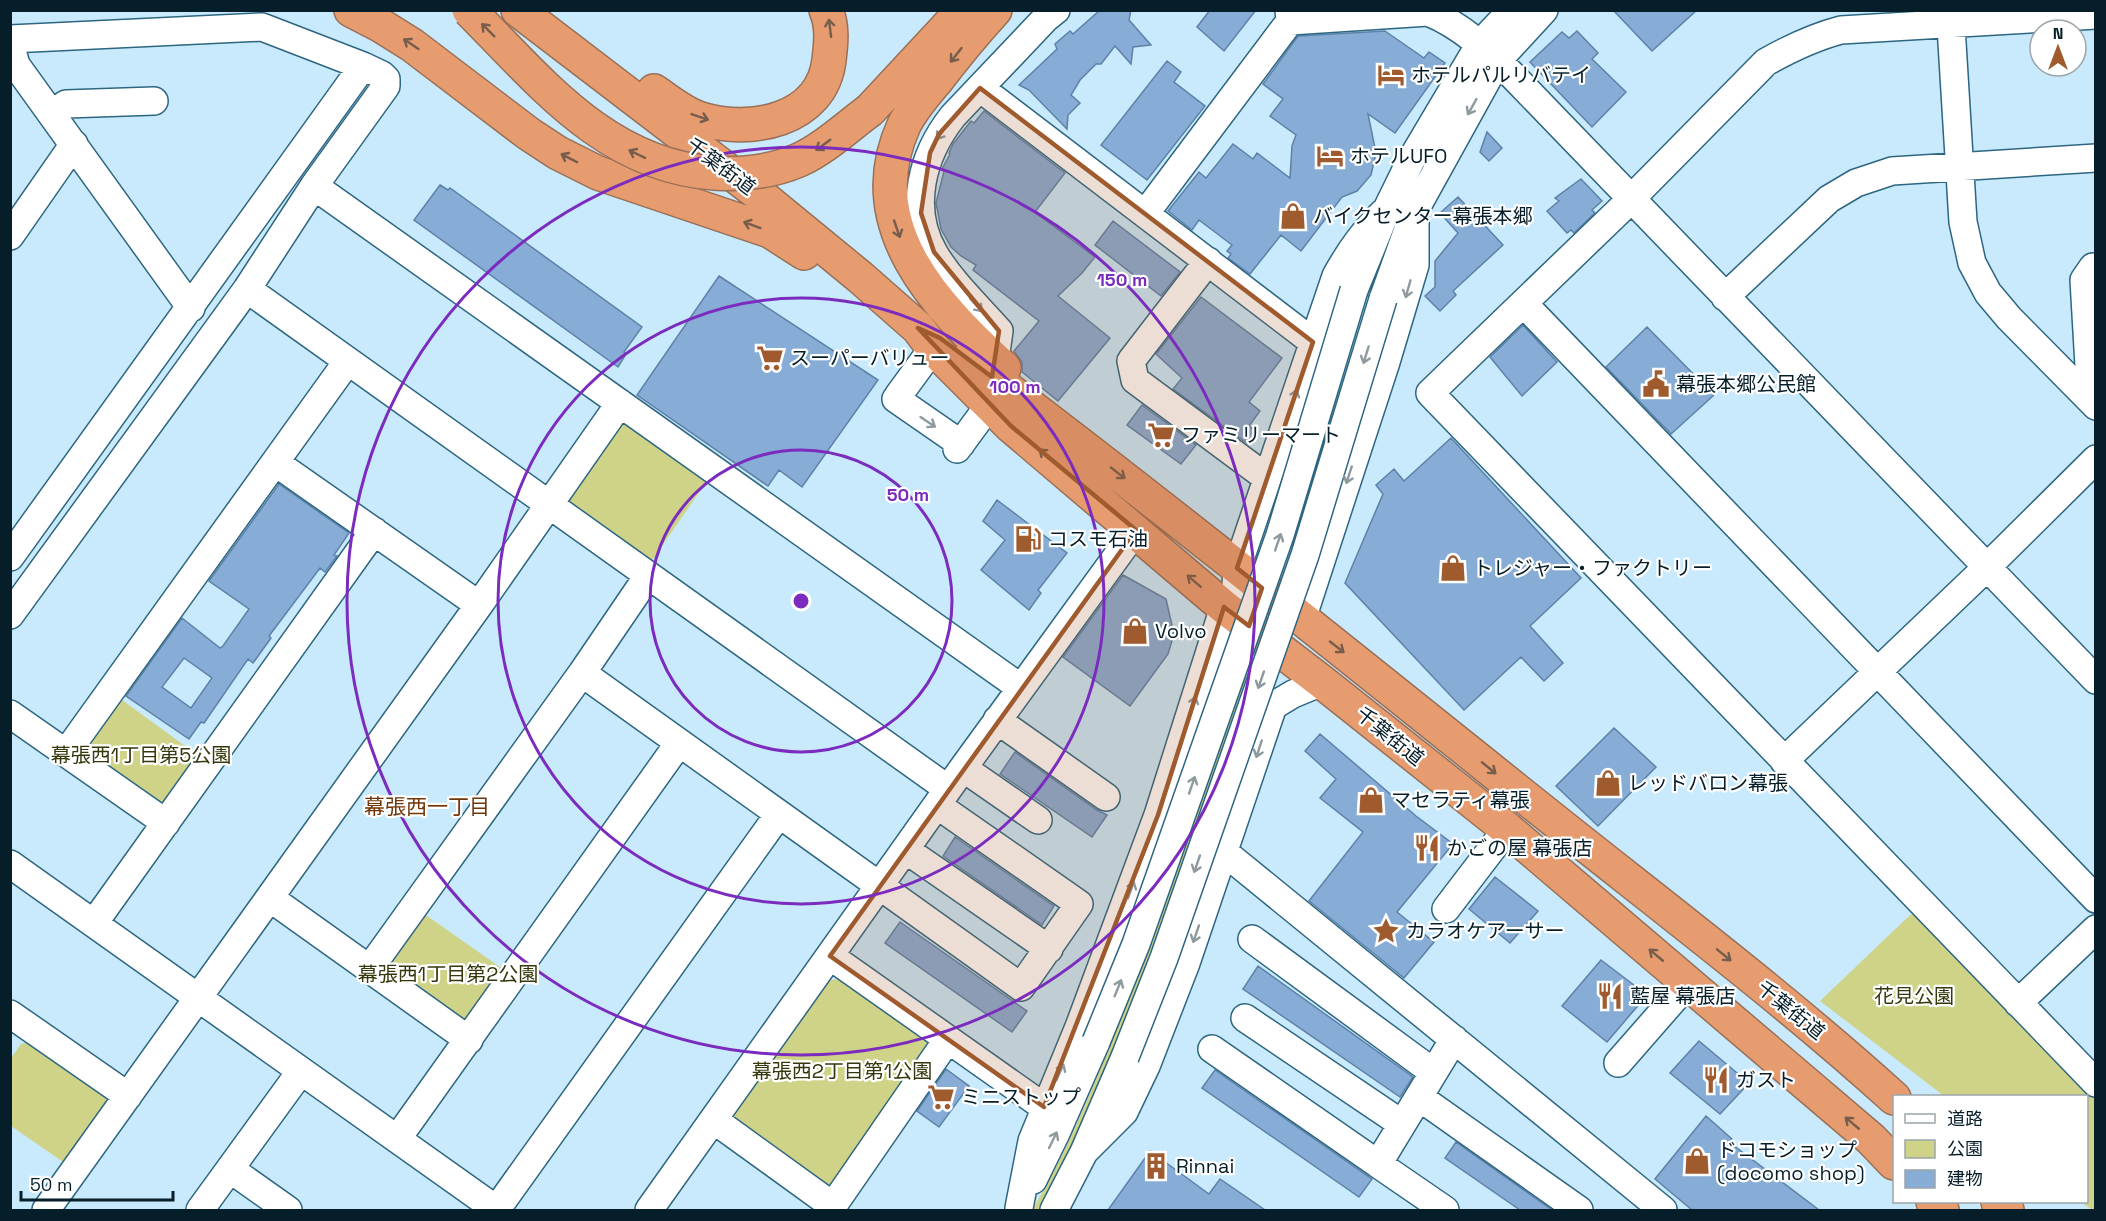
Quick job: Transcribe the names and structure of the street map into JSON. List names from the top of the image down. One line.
{"streets":{"highway":["千葉街道"]},"districts":["幕張西一丁目"],"parks":["幕張西1丁目第5公園","幕張西1丁目第2公園","花見公園","幕張西2丁目第1公園"],"places":{"hotel":["ホテルパルリバテイ","ホテルUFO"],"shop":["バイクセンター幕張本郷","トレジャー・ファクトリー","Volvo","レッドバロン幕張","マセラティ幕張","ドコモショップ (docomo shop)"],"supermarket":["スーパーバリュー","ファミリーマート","ミニストップ"],"public building":["幕張本郷公民館"],"fuel station":["コスモ石油"],"restaurant":["かごの屋 幕張店","藍屋 幕張店","ガスト"],"place":["カラオケアーサー"],"building":["Rinnai"]},"legend":["道路","公園","建物"],"scale_bar":"50 m","north":"top","rings":["150 m","100 m","50 m"]}
